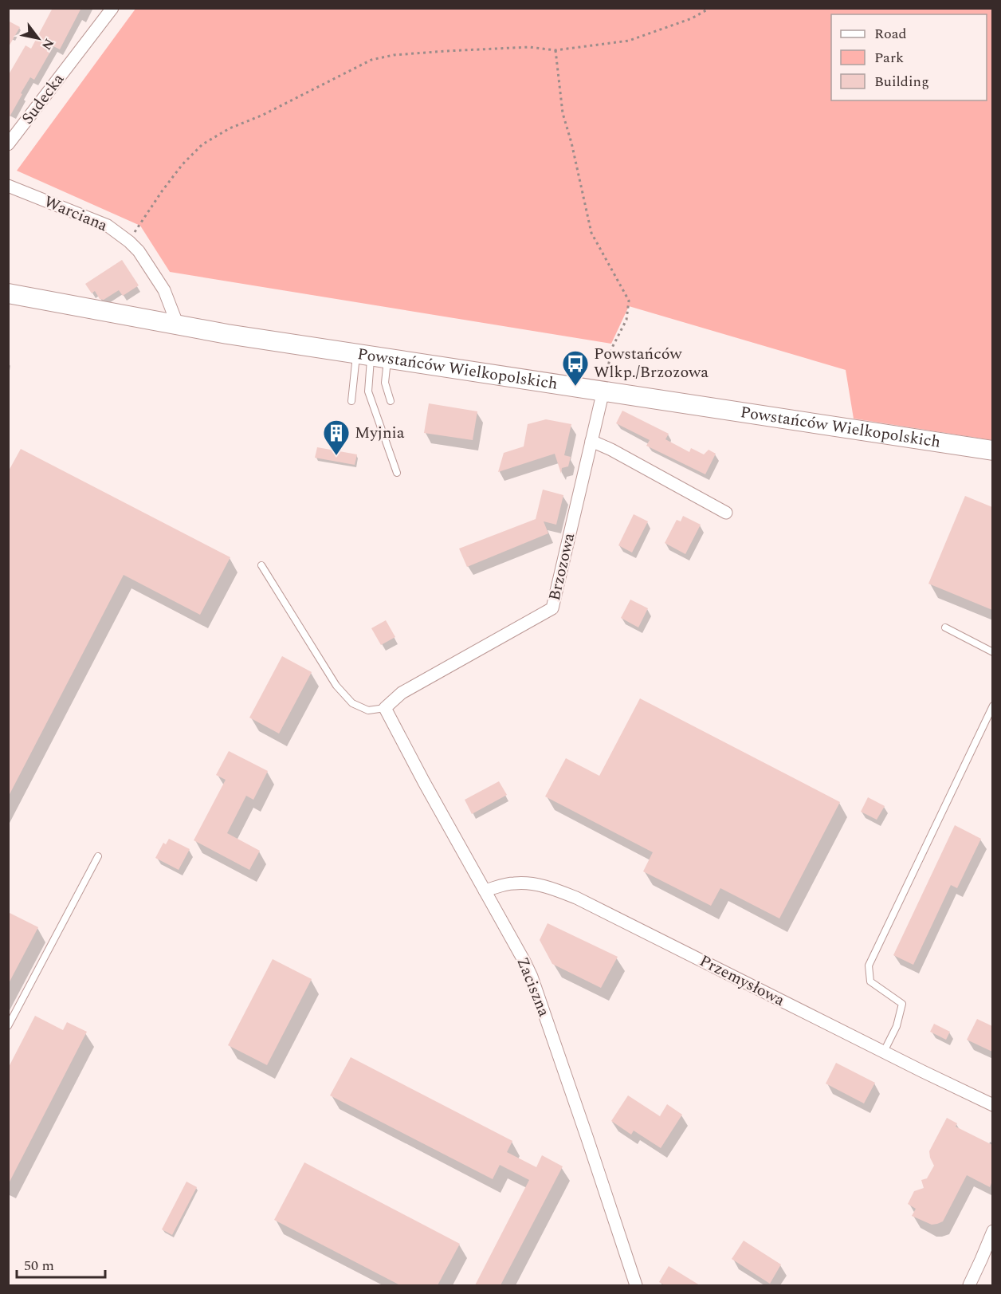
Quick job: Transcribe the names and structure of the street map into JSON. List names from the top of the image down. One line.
{"streets":{"main road":["Powstańców Wielkopolskich"],"street":["Sudecka","Warciana","Brzozowa","Przemysłowa","Zaciszna"]},"crossings":[["Warciana","Powstańców Wielkopolskich"],["Powstańców Wielkopolskich","Brzozowa"],["Brzozowa","Zaciszna"],["Przemysłowa","Zaciszna"]],"places":{"bus stop":["Powstańców Wlkp./Brzozowa"],"building":["Myjnia"]},"legend":["Road","Park","Building"],"scale_bar":"50 m","north":"bottom right"}
